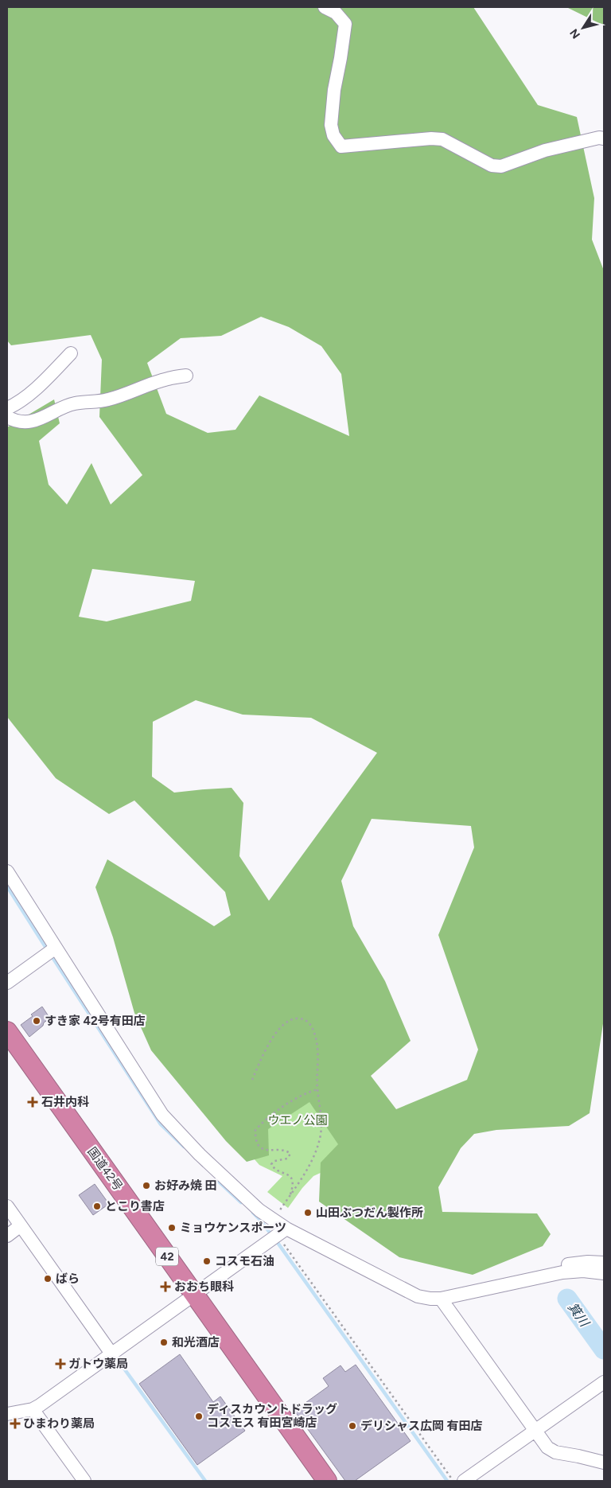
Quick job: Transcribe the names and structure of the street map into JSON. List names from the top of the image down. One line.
{"streets":{"highway":["国道42号","42"]},"water":["箕川"],"parks":["ウエノ公園"],"places":{"other":["すき家 42号有田店","お好み焼 田","とこり書店","山田ぶつだん製作所","ミョウケンスポーツ","コスモ石油","ばら","和光酒店","ディスカウントドラッグ コスモス 有田宮崎店","デリシャス広岡 有田店"],"health":["石井内科","おおち眼科","ガトウ薬局","ひまわり薬局"]},"north":"bottom left"}
